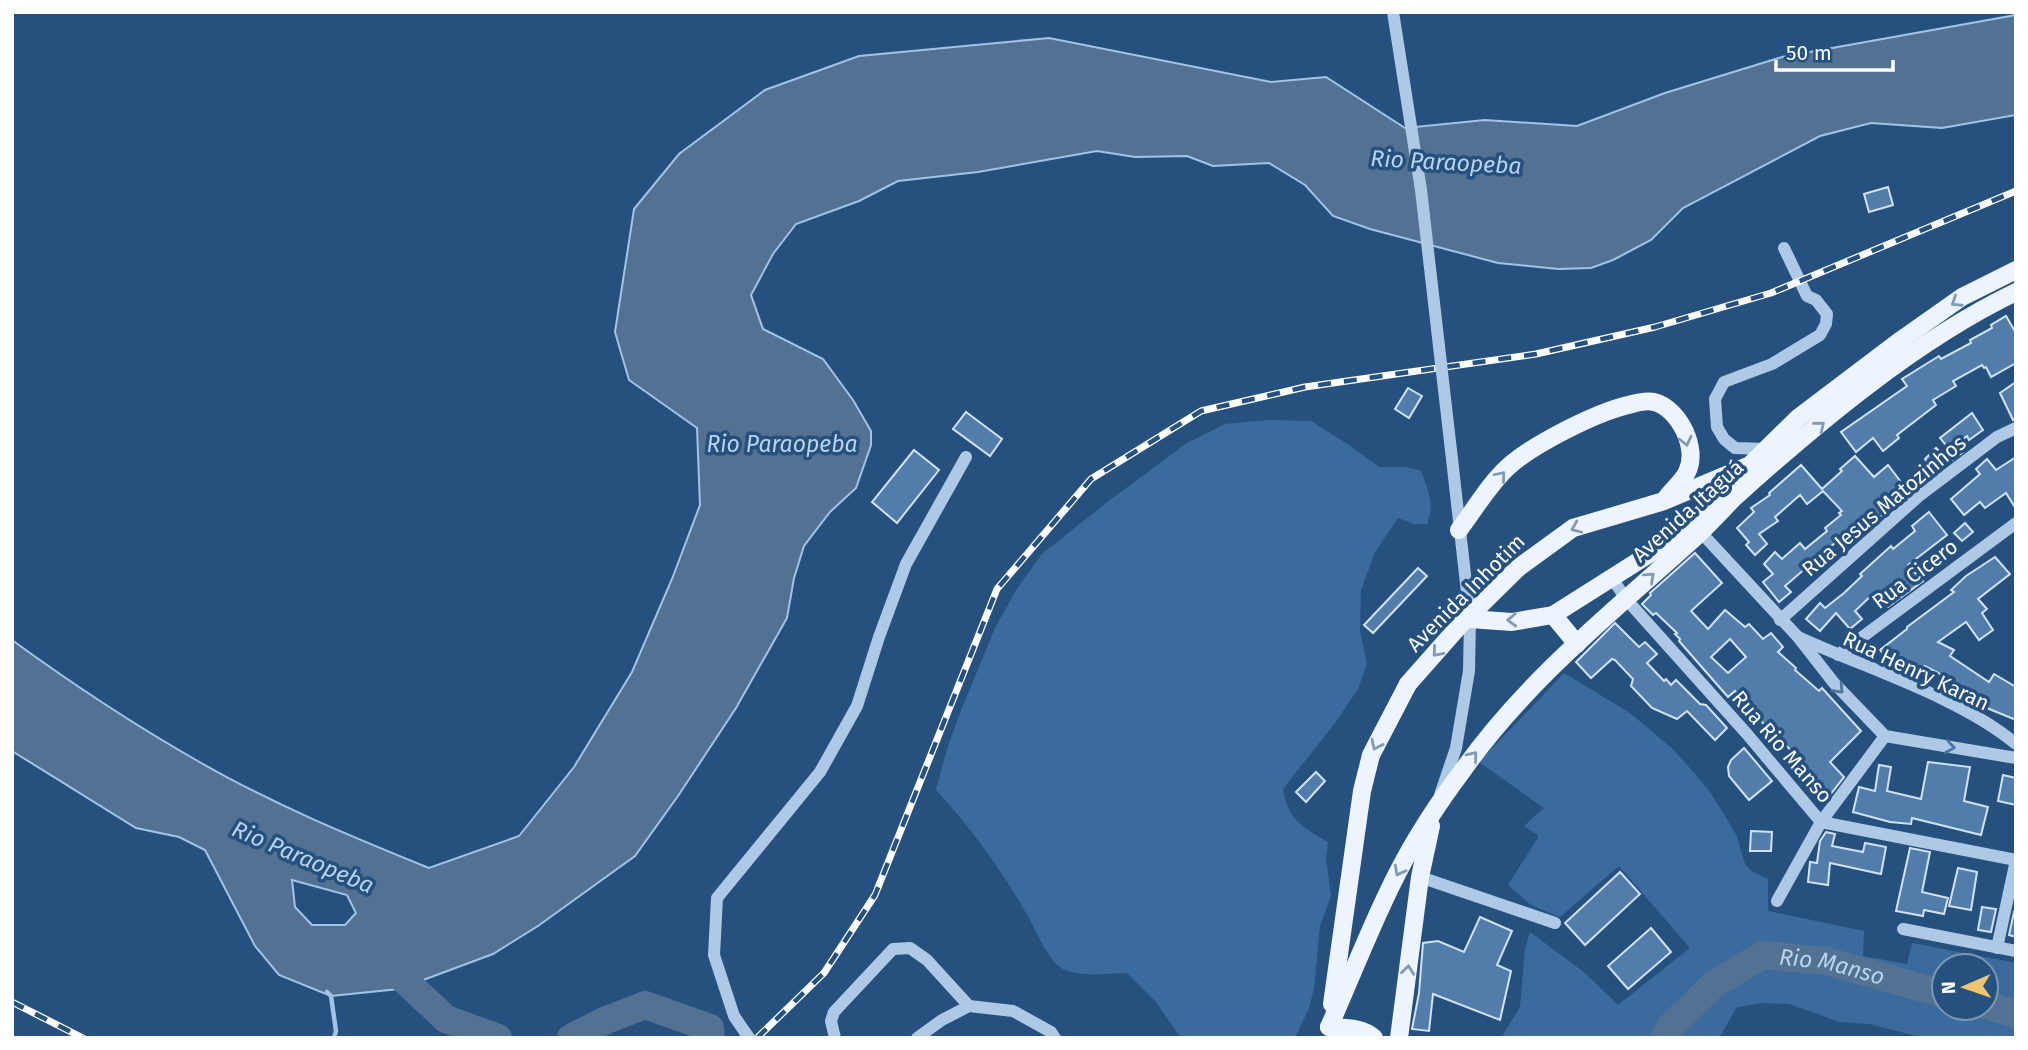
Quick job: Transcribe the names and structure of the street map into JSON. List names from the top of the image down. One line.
{"streets":{"main road":["Avenida Itaguá","Avenida Inhotim"],"street":["Rua Jesus Matozinhos","Rua Cicero","Rua Henry Karan","Rua Rio Manso"]},"crossings":[["Rua Jesus Matozinhos","Rua Henry Karan"],["Avenida Itaguá","Avenida Inhotim"],["Avenida Itaguá","Rua Henry Karan"],["Avenida Itaguá","Rua Rio Manso"],["Rua Cicero","Rua Henry Karan"]],"one_way":["Avenida Inhotim"],"water":["Rio Paraopeba","Rio Manso"],"scale_bar":"50 m","north":"left"}
